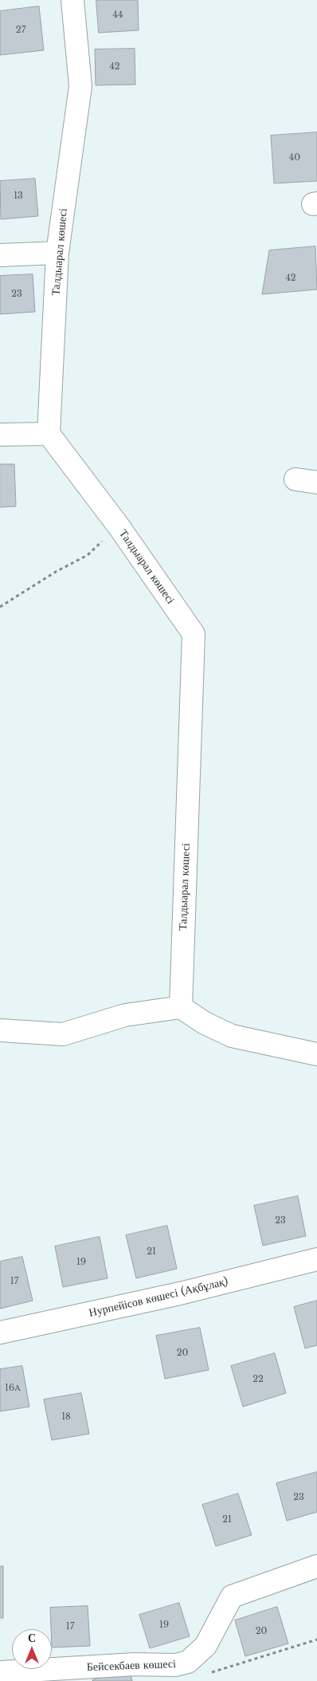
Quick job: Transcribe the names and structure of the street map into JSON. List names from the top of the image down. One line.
{"streets":{"street":["Талдыарал көшесі","Нурпейісов көшесі (Ақбұлақ)","Бейсекбаев көшесі"]},"house_numbers":["44","27","42","40","13","42","23","23","21","19","17","20","22","16А","18","23","21","19","17","20"],"north":"top"}
